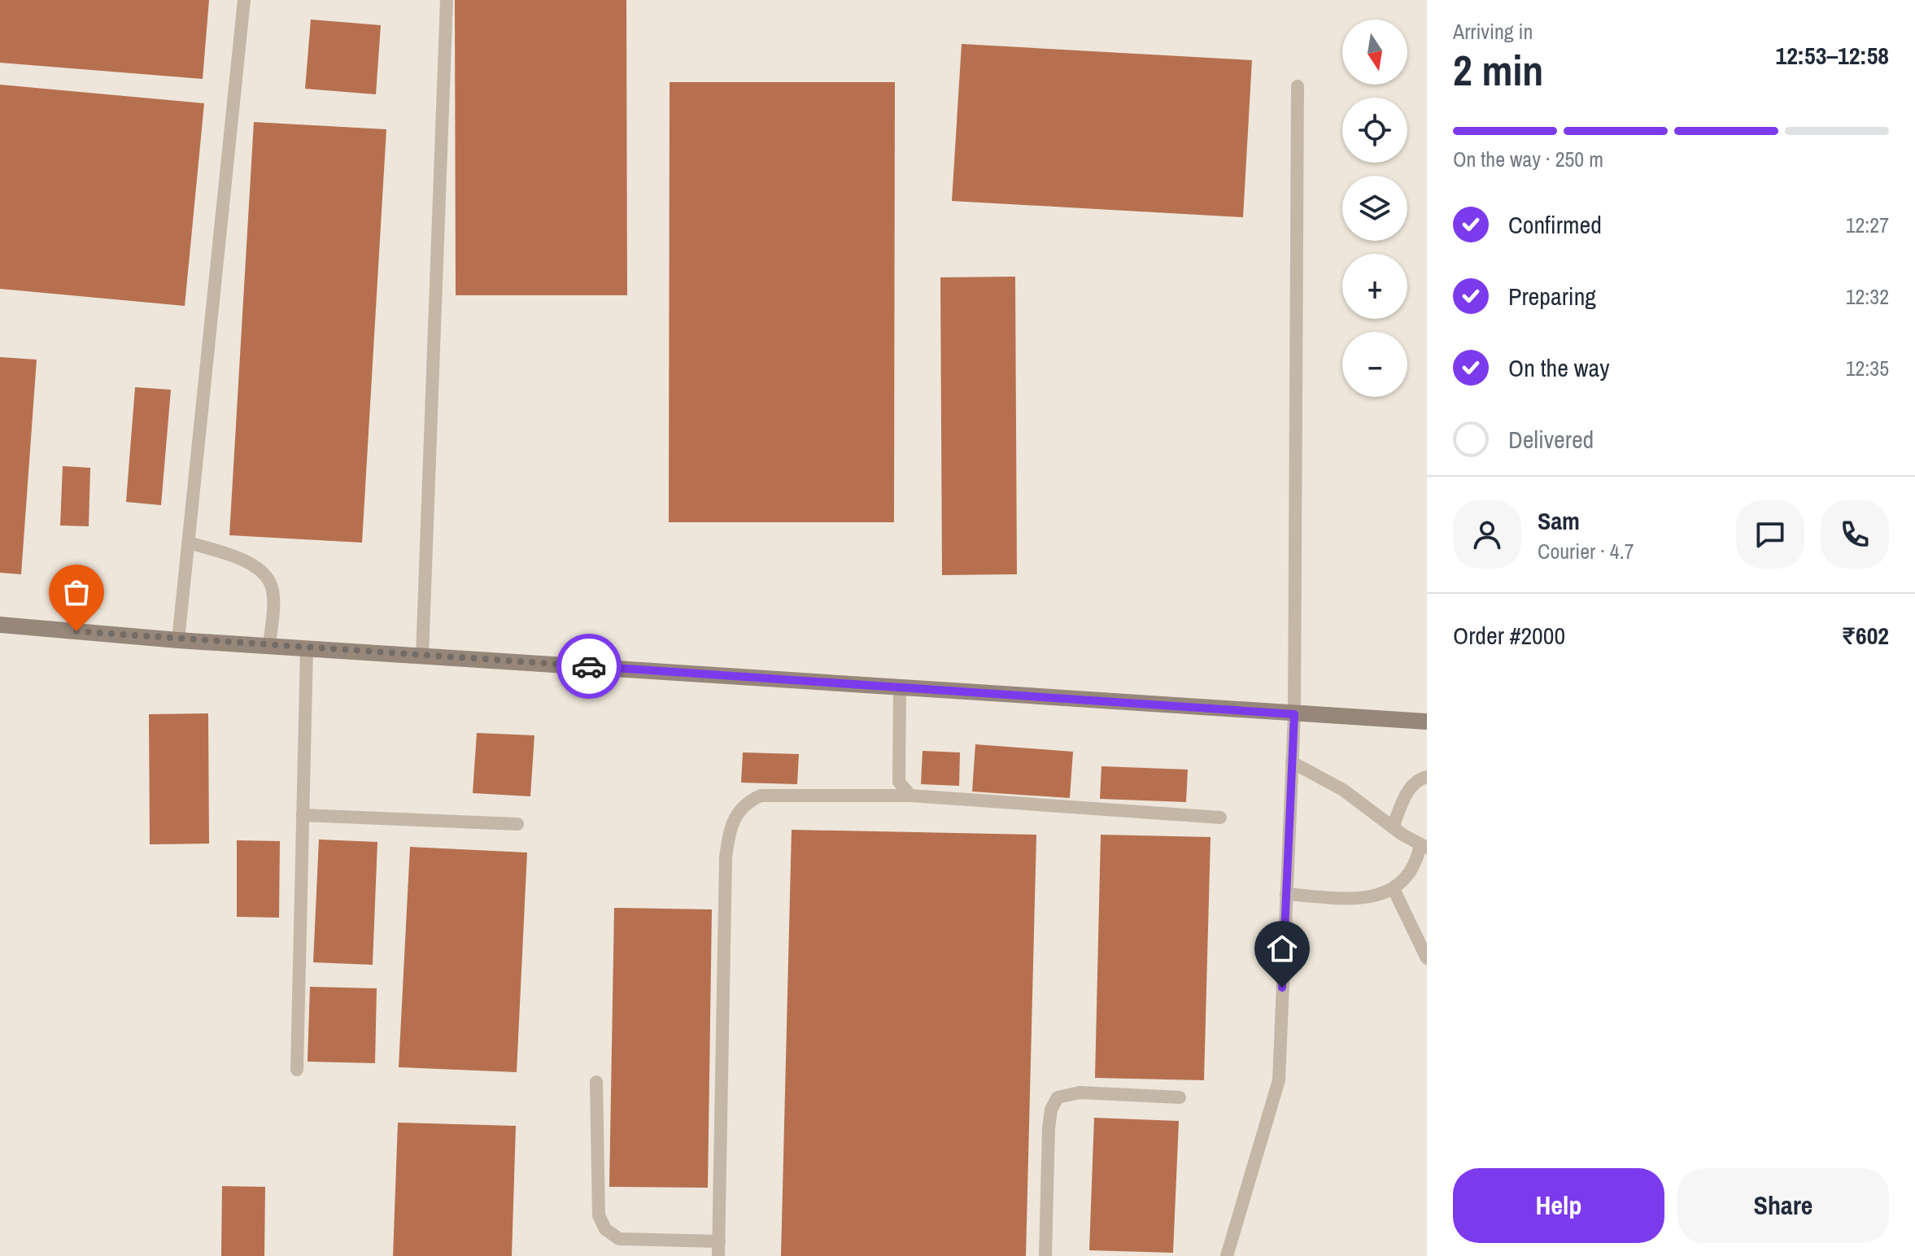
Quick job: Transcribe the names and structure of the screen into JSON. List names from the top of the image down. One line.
{"north":"bottom","page":{"heading":["2 min","Arriving in","12:53–12:58"],"panel":["Sam","Courier · 4.7","Order #2000","₹602"],"map_buttons":["+","−"],"bar":"On the way · 250 m","list":[["Confirmed","12:27"],["Preparing","12:32"],["On the way","12:35"],"Delivered"],"buttons":["Help","Share"]}}
